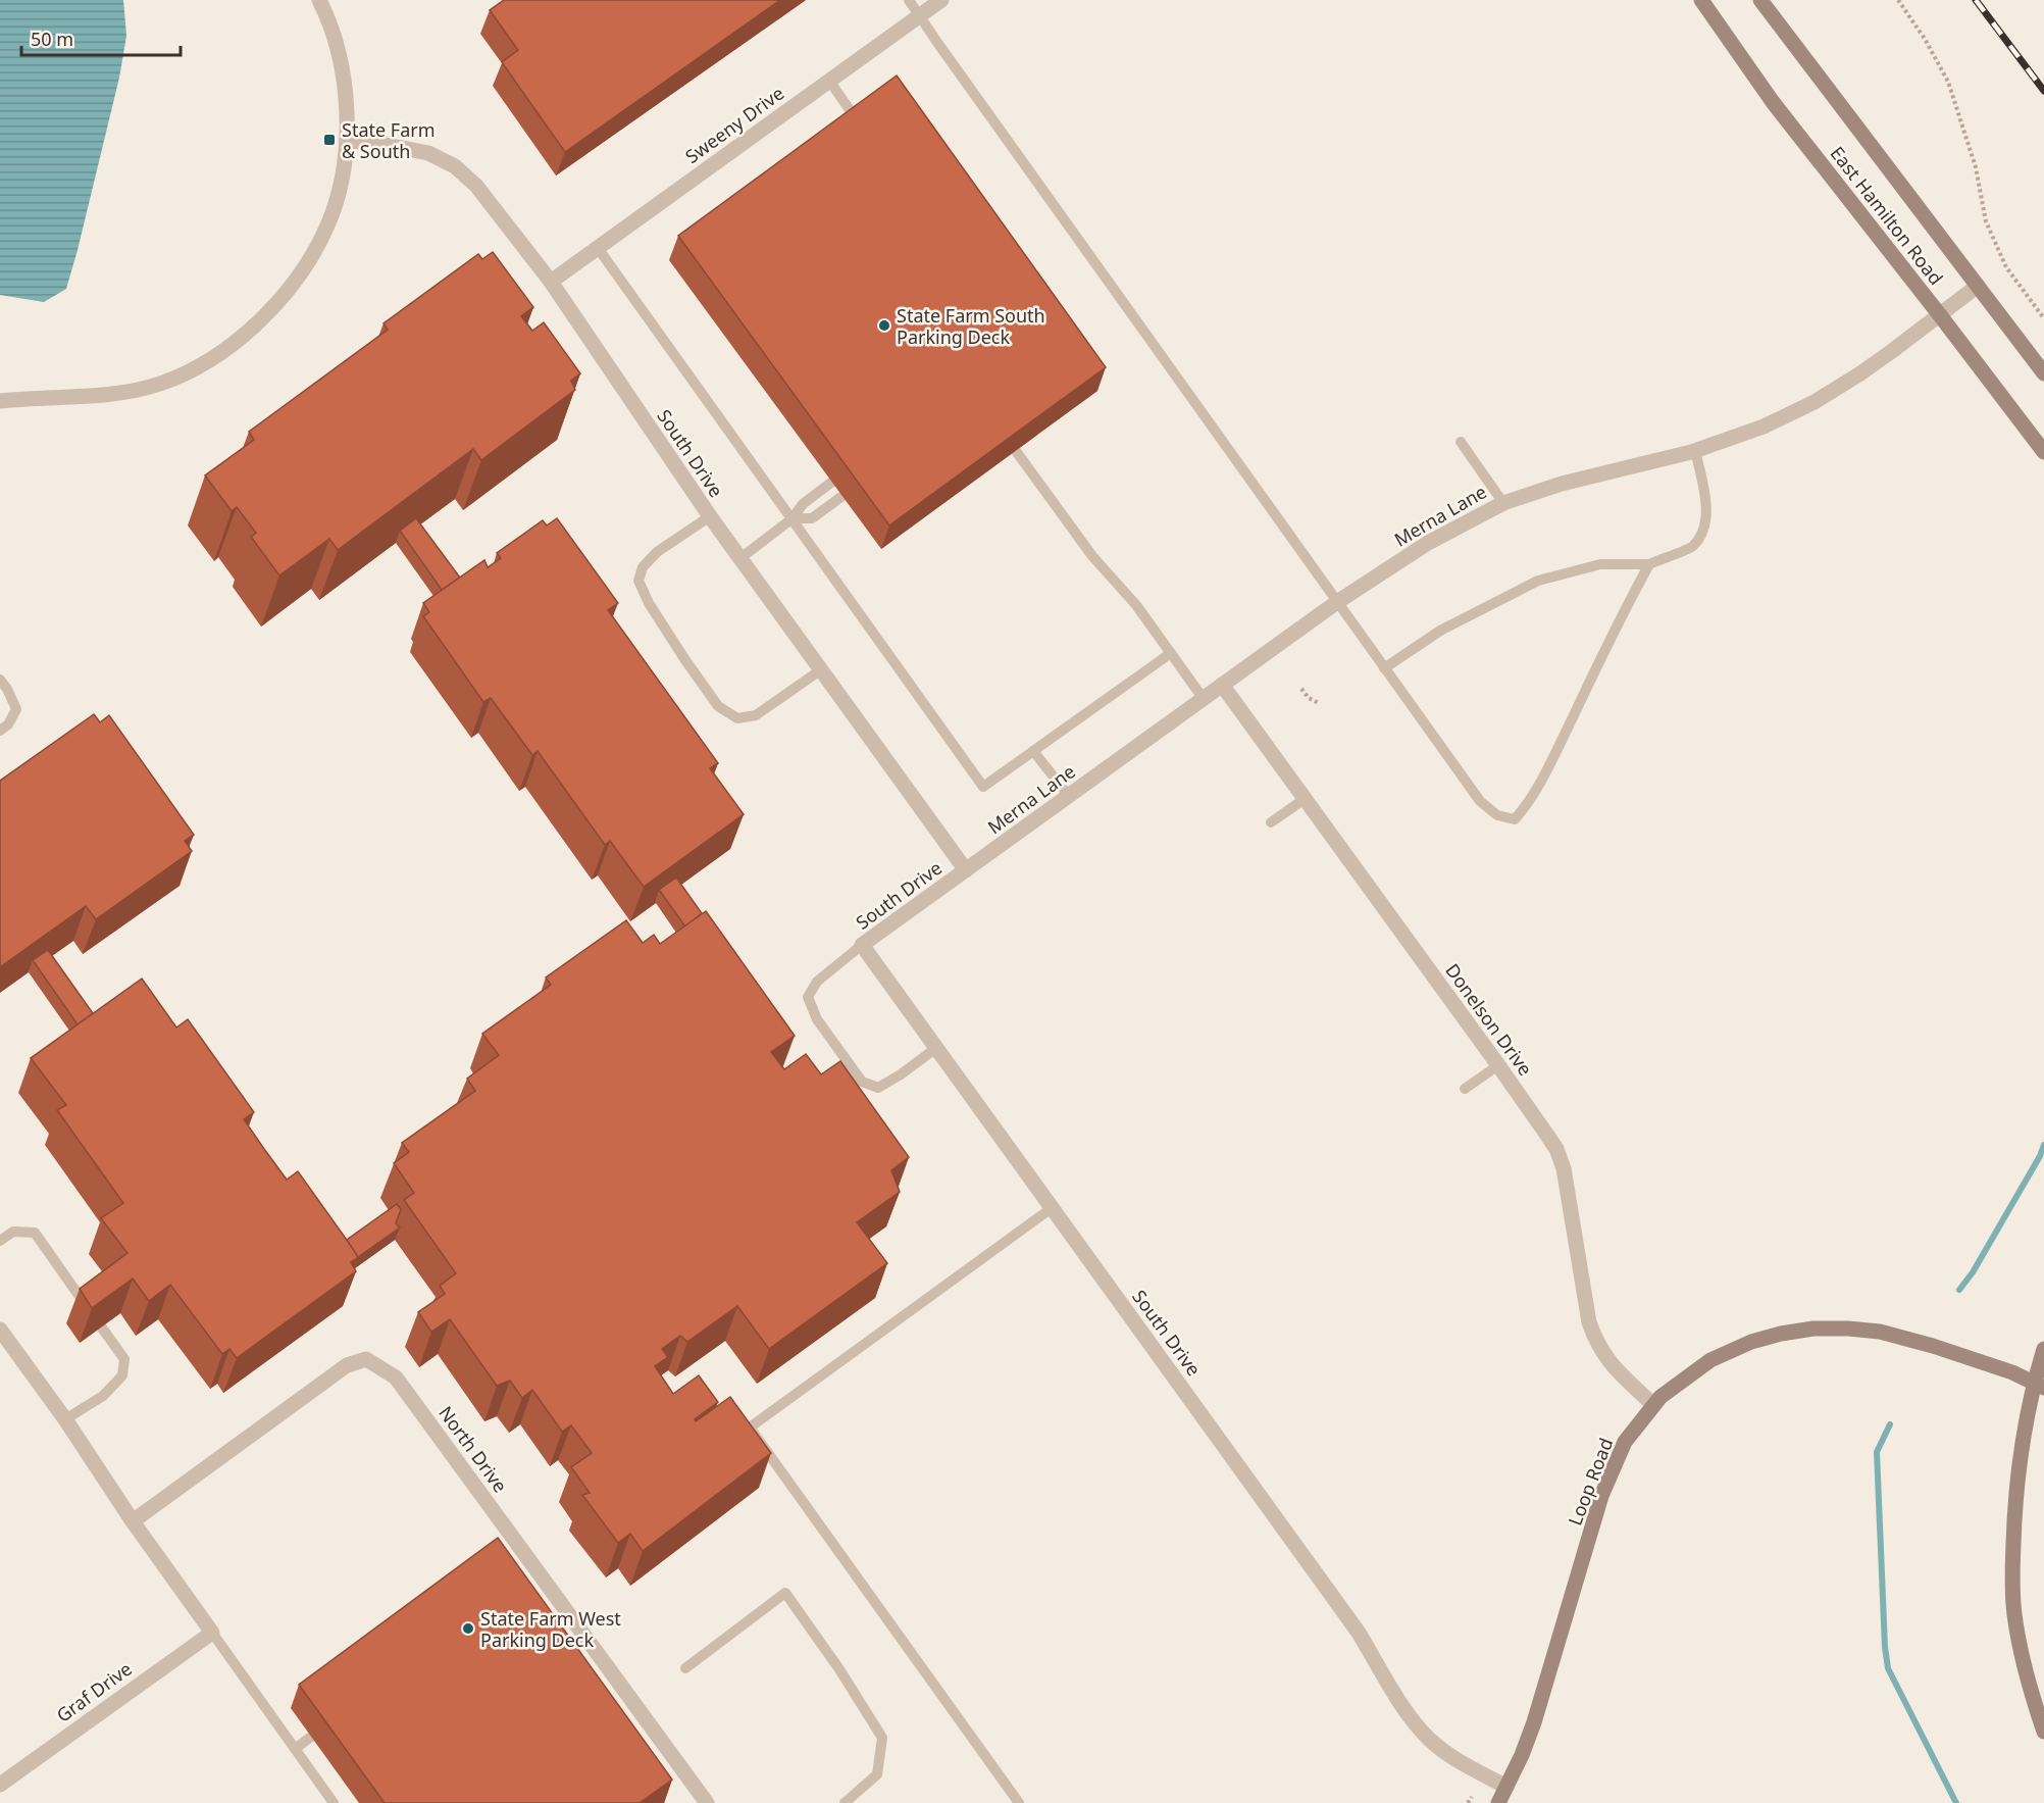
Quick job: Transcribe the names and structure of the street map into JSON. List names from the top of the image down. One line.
{"streets":{"main road":["East Hamilton Road","Loop Road"],"street":["Sweeny Drive","South Drive","Merna Lane","Donelson Drive","North Drive","Graf Drive"]},"crossings":[["Sweeny Drive","South Drive"],["East Hamilton Road","Merna Lane"],["South Drive","Merna Lane"],["South Drive","Loop Road"],["Merna Lane","Donelson Drive"],["Donelson Drive","Loop Road"]],"places":{"transit":["State Farm & South"],"other":["State Farm South Parking Deck","State Farm West Parking Deck"]},"scale_bar":"50 m"}
